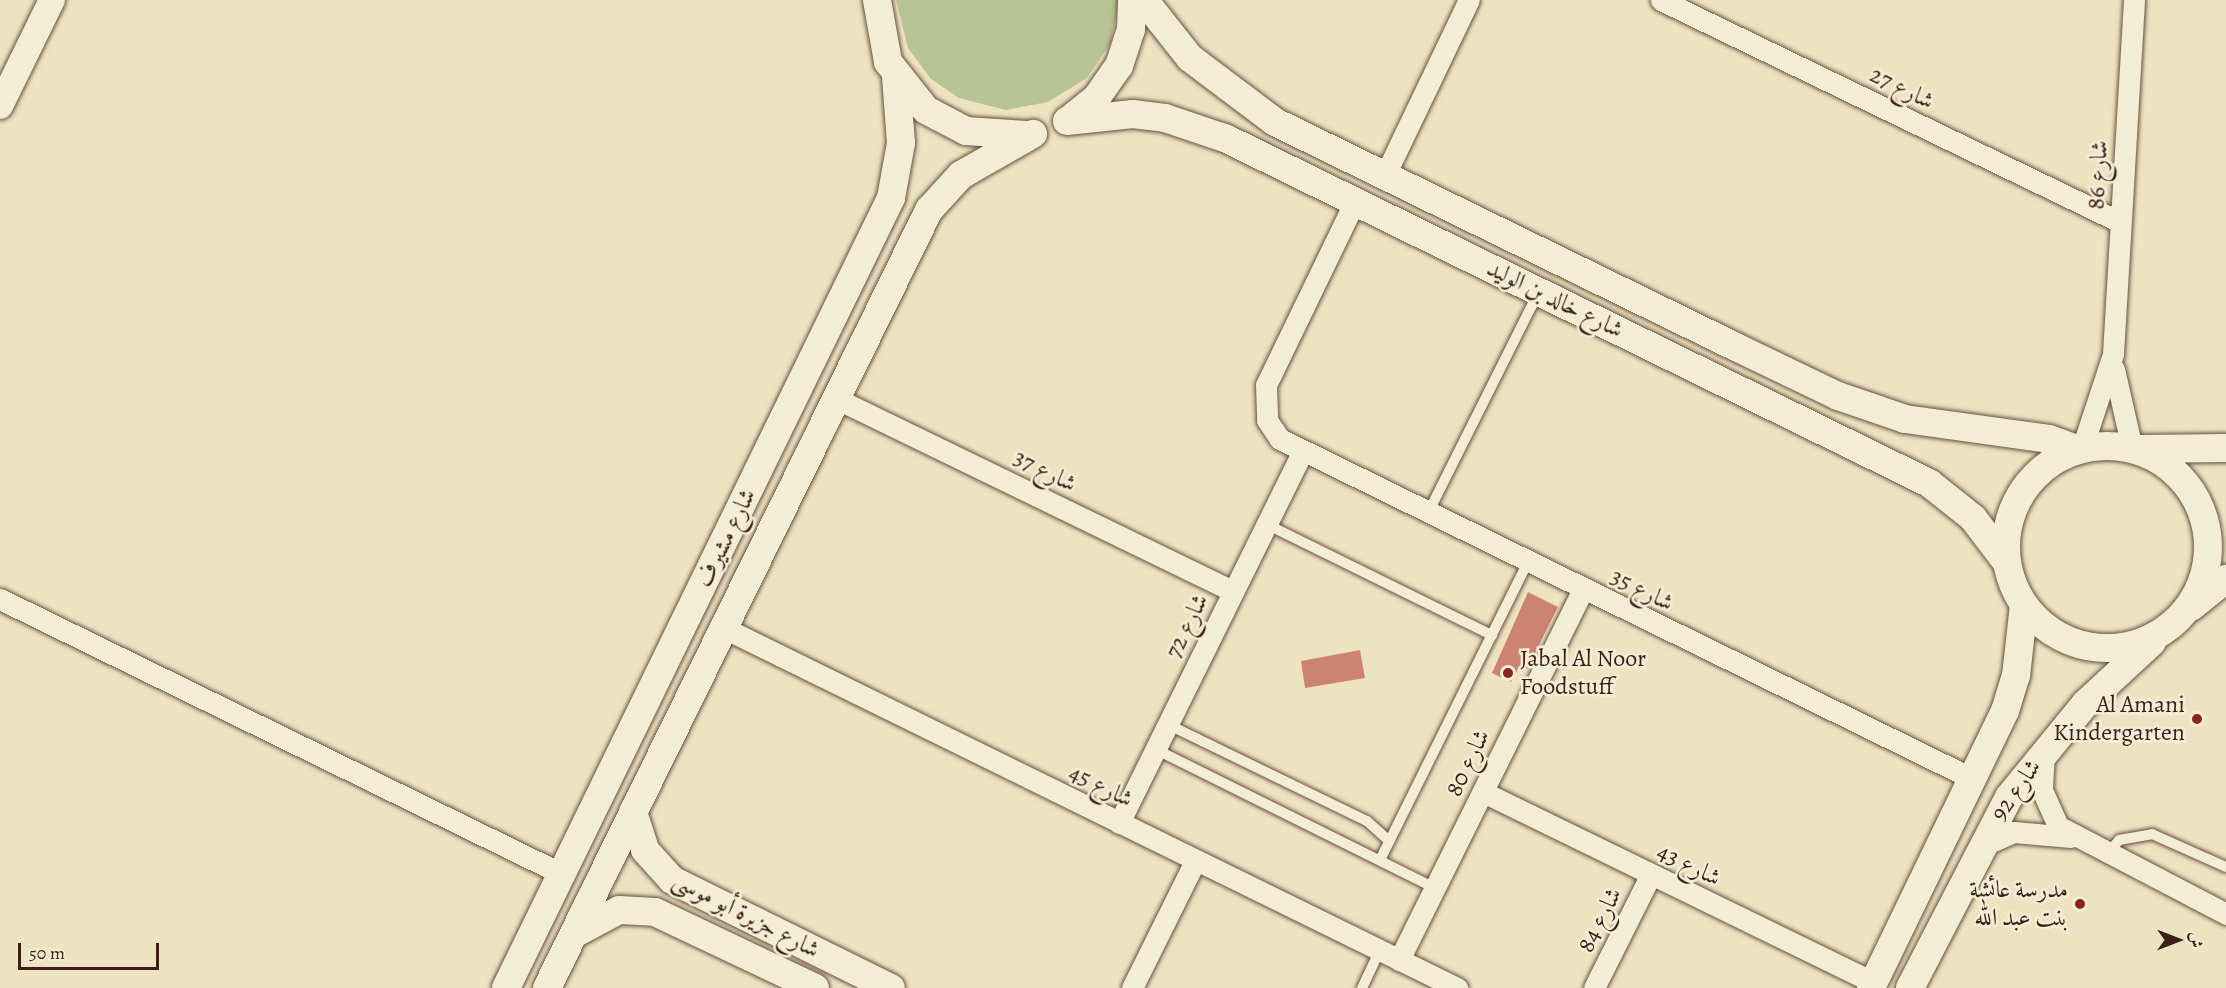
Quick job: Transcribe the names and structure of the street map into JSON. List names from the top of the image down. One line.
{"streets":{"main road":["شارع خالد بن الوليد","شارع مشيرف","شارع 92","شارع جزيرة أبو موسى"],"street":["شارع 27","شارع 86","شارع 37","شارع 35","شارع 72","شارع 80","شارع 45","شارع 43","شارع 84"]},"crossings":[["شارع 27","شارع 86"],["شارع 86","شارع خالد بن الوليد"],["شارع 86","شارع 92"],["شارع خالد بن الوليد","شارع 92"],["شارع 37","شارع مشيرف"],["شارع 37","شارع 72"],["شارع مشيرف","شارع 45"],["شارع مشيرف","شارع جزيرة أبو موسى"],["شارع 35","شارع 72"],["شارع 35","شارع 80"],["شارع 35","شارع 92"],["شارع 72","شارع 45"],["شارع 80","شارع 45"],["شارع 80","شارع 43"],["شارع 92","شارع 43"],["شارع 43","شارع 84"]],"places":["Jabal Al Noor Foodstuff","Al Amani Kindergarten","مدرسة عائشة بنت عبد الله"],"scale_bar":"50 m","north":"right"}
